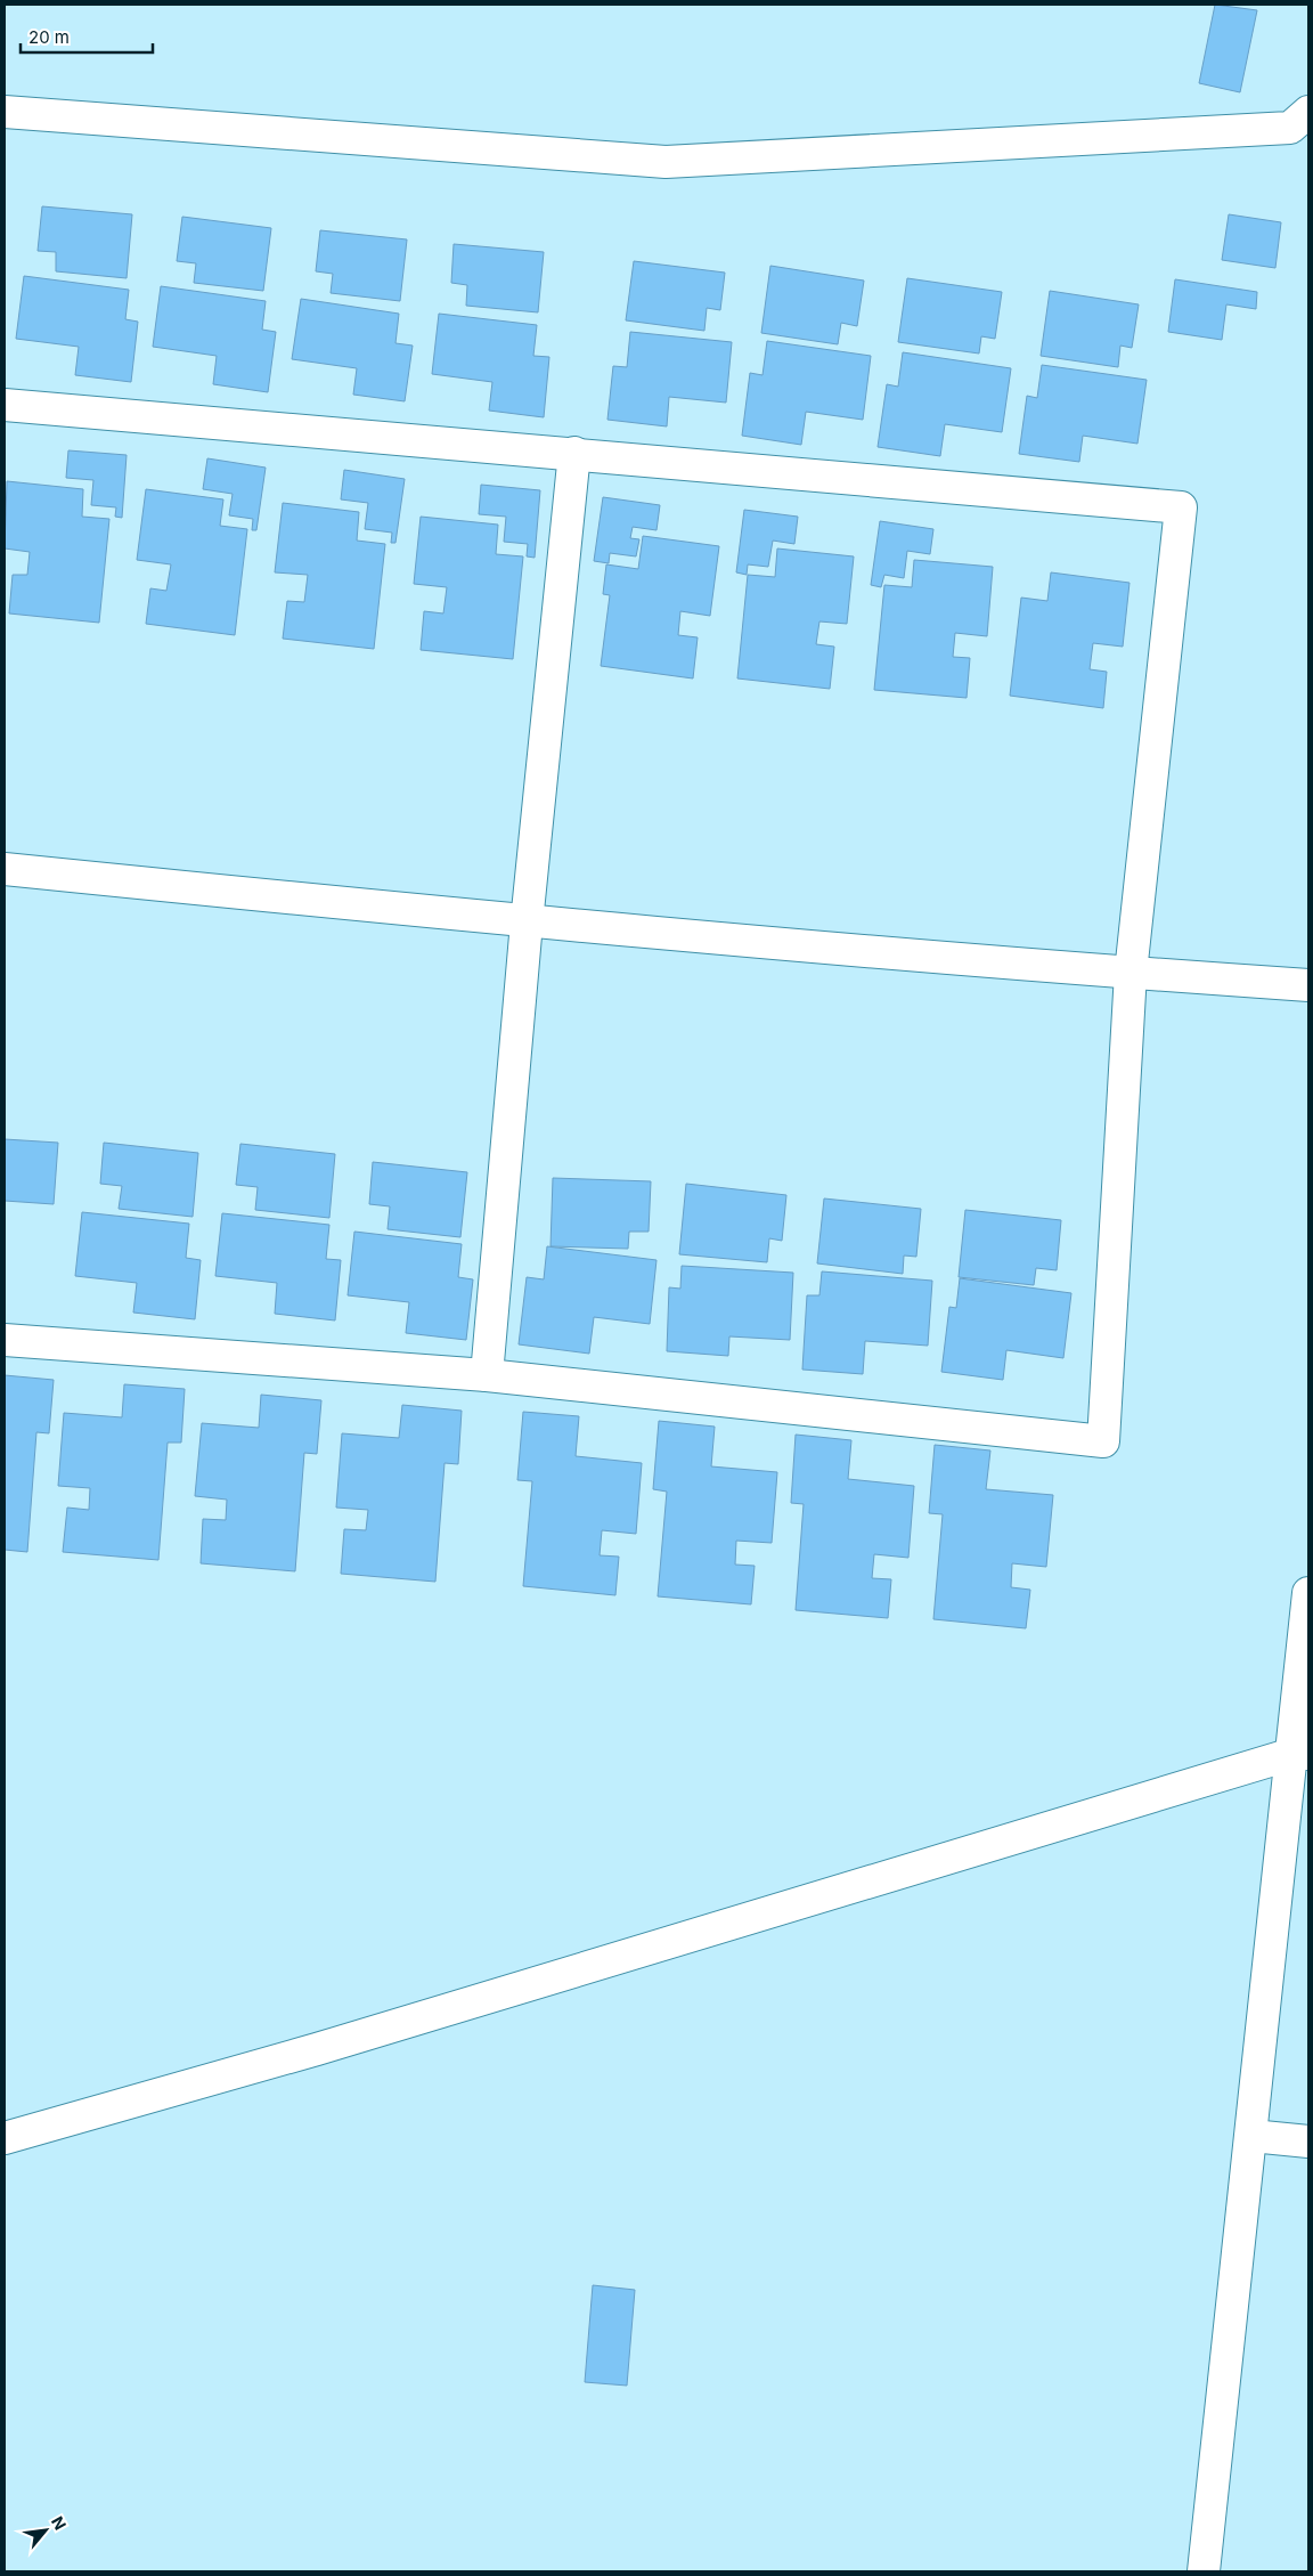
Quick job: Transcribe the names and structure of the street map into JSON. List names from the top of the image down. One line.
{"scale_bar":"20 m","north":"top right"}
